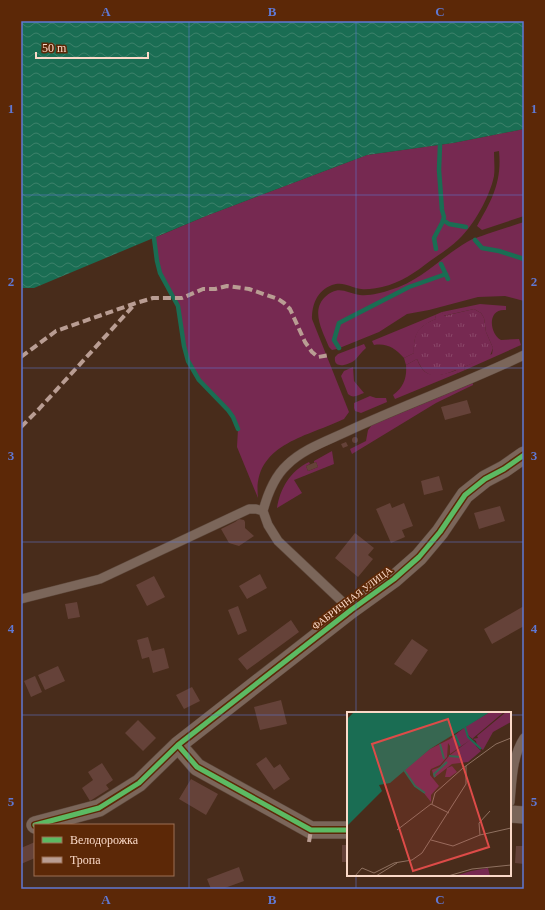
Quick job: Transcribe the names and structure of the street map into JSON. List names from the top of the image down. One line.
{"streets":{"street":["ФАБРИЧНАЯ УЛИЦА"]},"legend":["Велодорожка","Тропа"],"scale_bar":"50 m","grid":{"columns":["A","B","C"],"rows":["1","2","3","4","5"]}}
